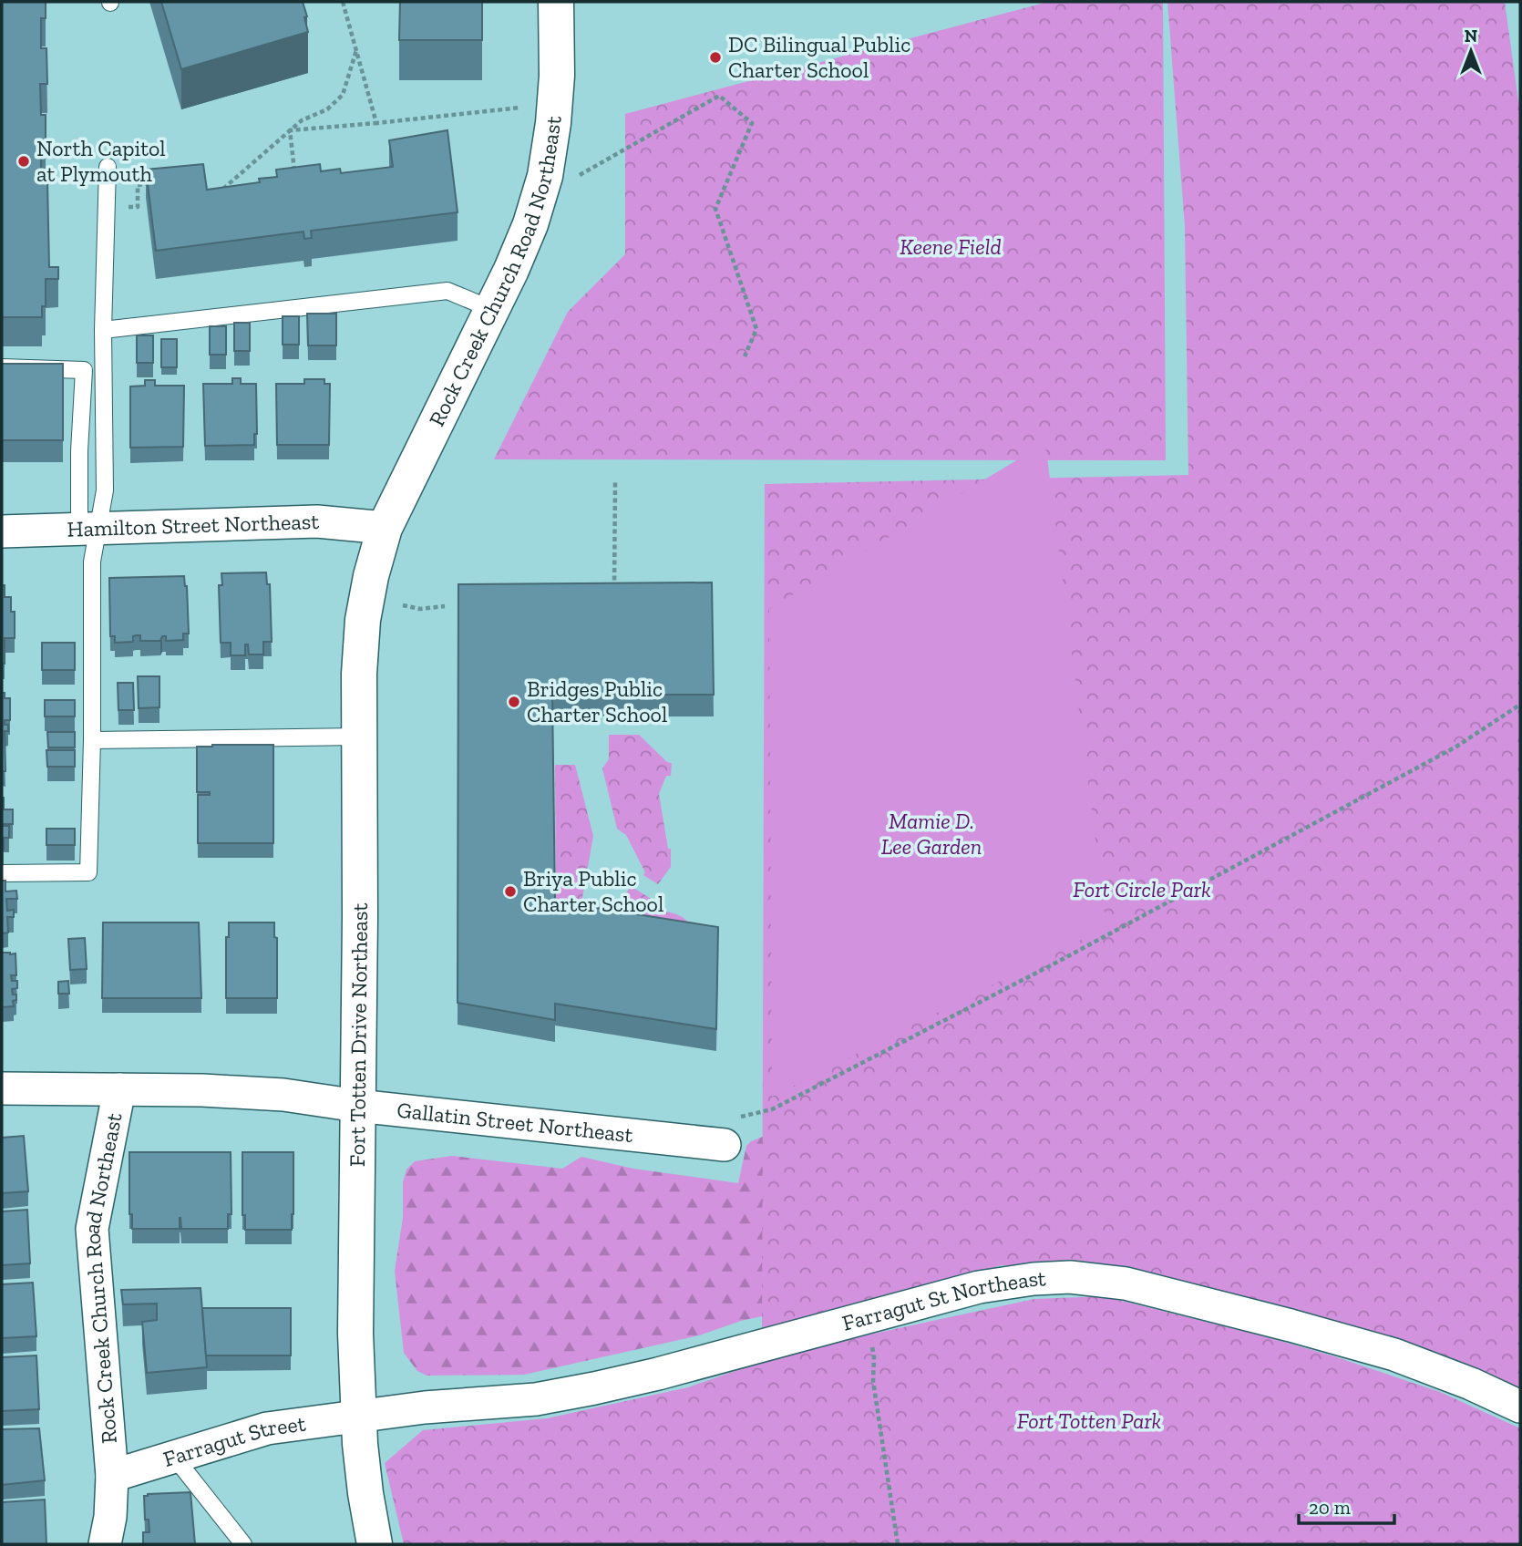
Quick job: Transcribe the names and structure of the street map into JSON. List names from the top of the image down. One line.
{"streets":{"street":["Rock Creek Church Road Northeast","Hamilton Street Northeast","Fort Totten Drive Northeast","Gallatin Street Northeast","Farragut St Northeast","Farragut Street"]},"crossings":[["Rock Creek Church Road Northeast","Hamilton Street Northeast"],["Rock Creek Church Road Northeast","Fort Totten Drive Northeast"],["Rock Creek Church Road Northeast","Gallatin Street Northeast"],["Rock Creek Church Road Northeast","Farragut Street"],["Hamilton Street Northeast","Fort Totten Drive Northeast"],["Fort Totten Drive Northeast","Gallatin Street Northeast"],["Fort Totten Drive Northeast","Farragut St Northeast"],["Fort Totten Drive Northeast","Farragut Street"],["Farragut St Northeast","Farragut Street"]],"parks":["Keene Field","Mamie D. Lee Garden","Fort Circle Park","Fort Totten Park"],"places":["DC Bilingual Public Charter School","North Capitol at Plymouth","Bridges Public Charter School","Briya Public Charter School"],"scale_bar":"20 m","north":"top"}
